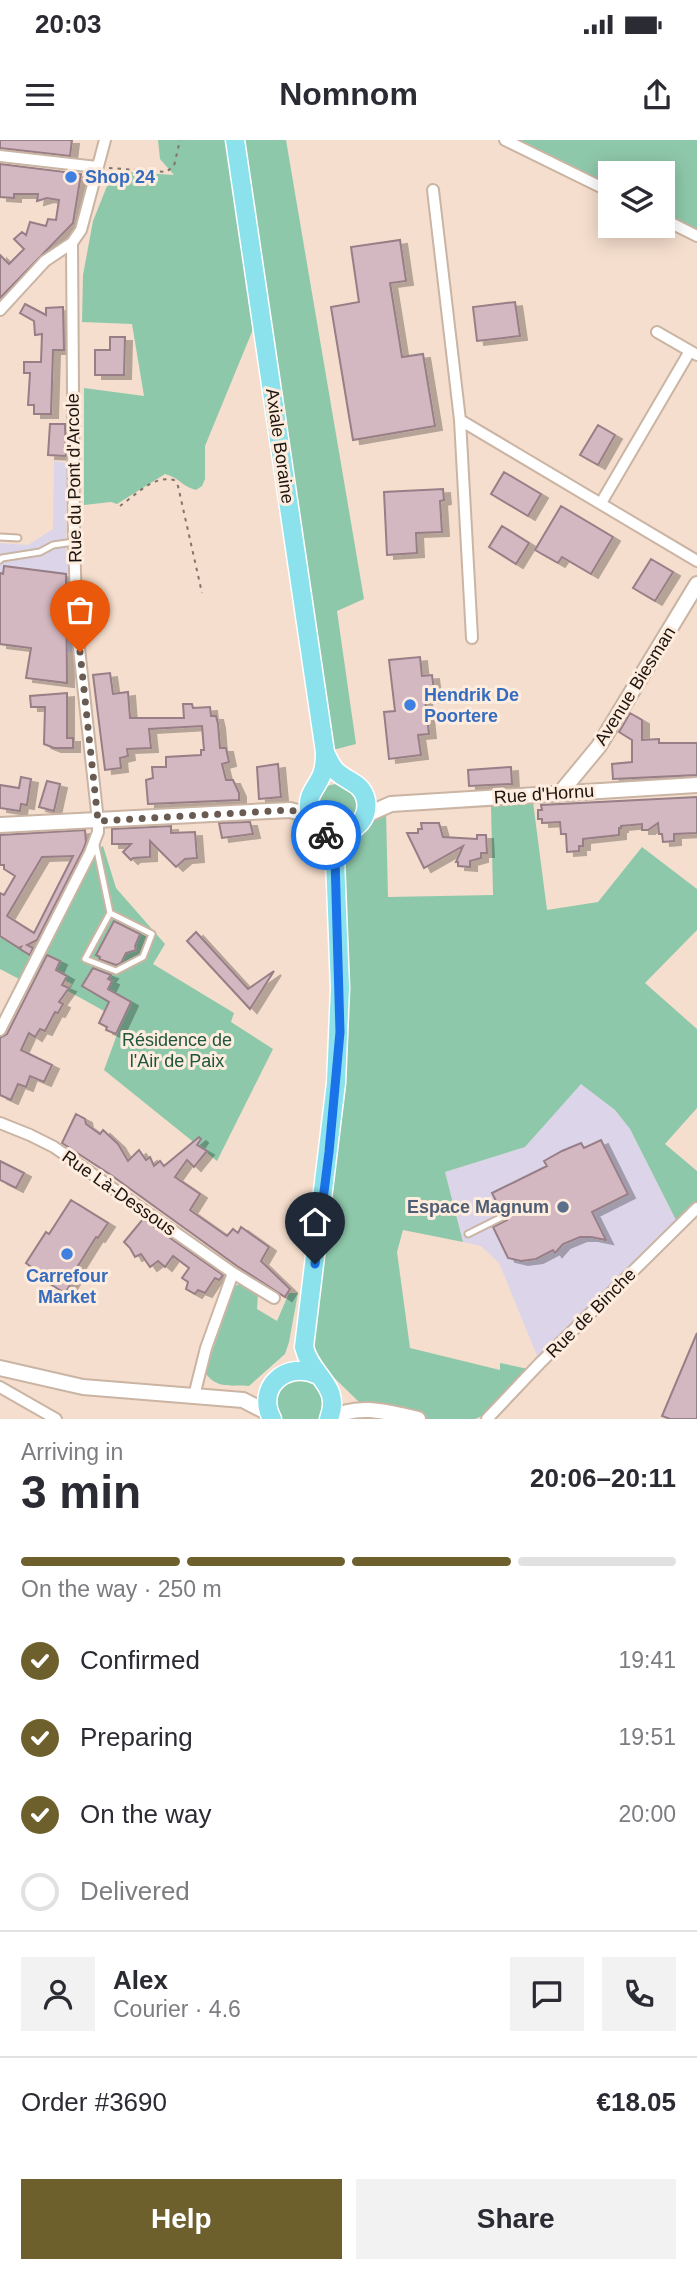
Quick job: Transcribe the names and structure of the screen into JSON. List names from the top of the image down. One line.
{"streets":{"main road":["Axiale Boraine"],"street":["Rue du Pont d'Arcole","Avenue Biesman","Rue d'Hornu","Rue Là-Dessous","Rue de Binche"]},"crossings":[["Avenue Biesman","Rue d'Hornu"]],"parks":["Résidence de l'Air de Paix"],"places":["Shop 24","Hendrik De Poortere","Espace Magnum","Carrefour Market"],"page":{"status":"20:03","header":"Nomnom","heading":["3 min","Arriving in","20:06–20:11"],"panel":["Alex","Courier · 4.6","Order #3690","€18.05"],"bar":"On the way · 250 m","list":[["Confirmed","19:41"],["Preparing","19:51"],["On the way","20:00"],"Delivered"],"buttons":["Help","Share"]}}
